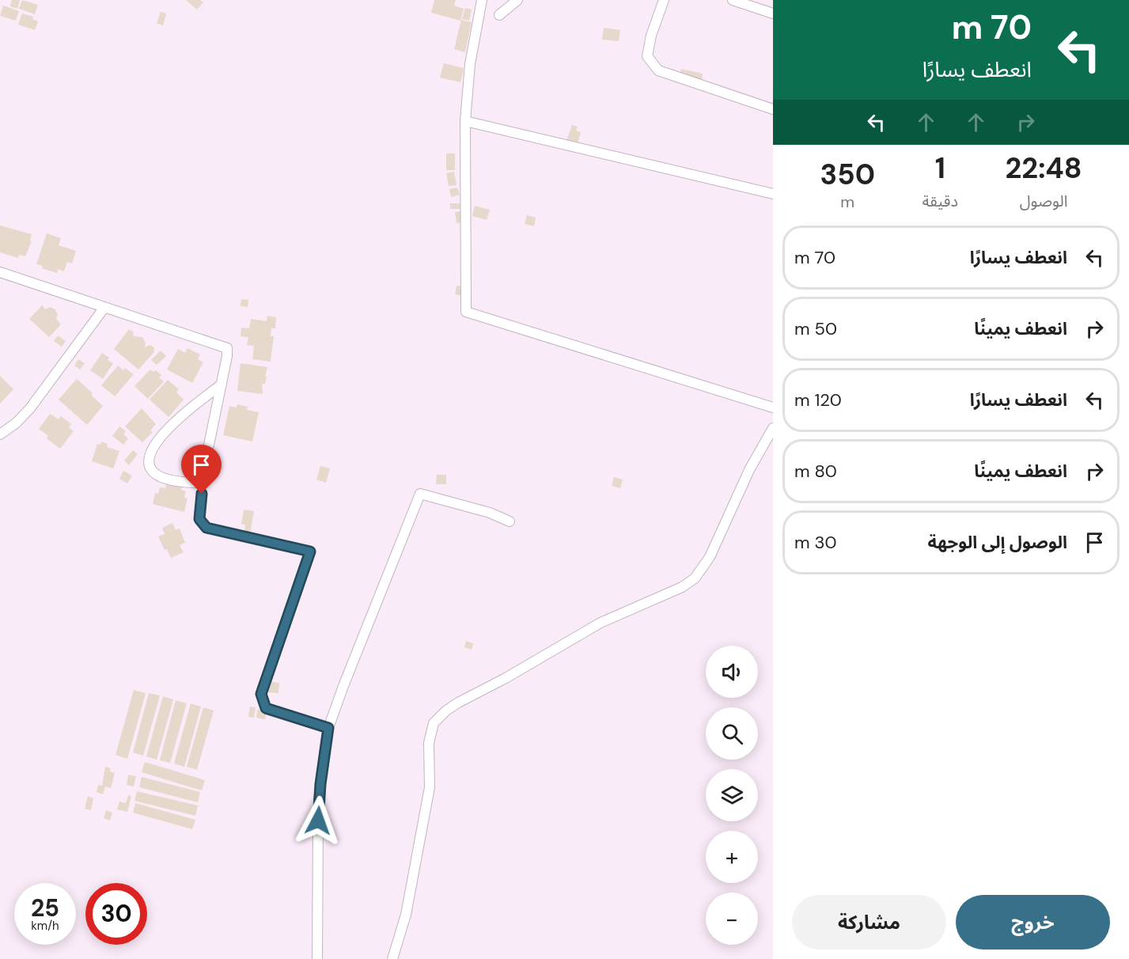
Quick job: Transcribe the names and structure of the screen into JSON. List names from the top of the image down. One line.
{"page":{"turn":["70 m","انعطف يسارًا"],"eta":["22:48","الوصول","1","دقيقة","350","m"],"list":[{"name":"انعطف يسارًا","value":"70 m"},{"name":"انعطف يمينًا","value":"50 m"},{"name":"انعطف يسارًا","value":"120 m"},{"name":"انعطف يمينًا","value":"80 m"},{"name":"الوصول إلى الوجهة","value":"30 m"}],"map_buttons":["+","−"],"speed":"25 km/h","limit":"30","buttons":["خروج","مشاركة"]}}
